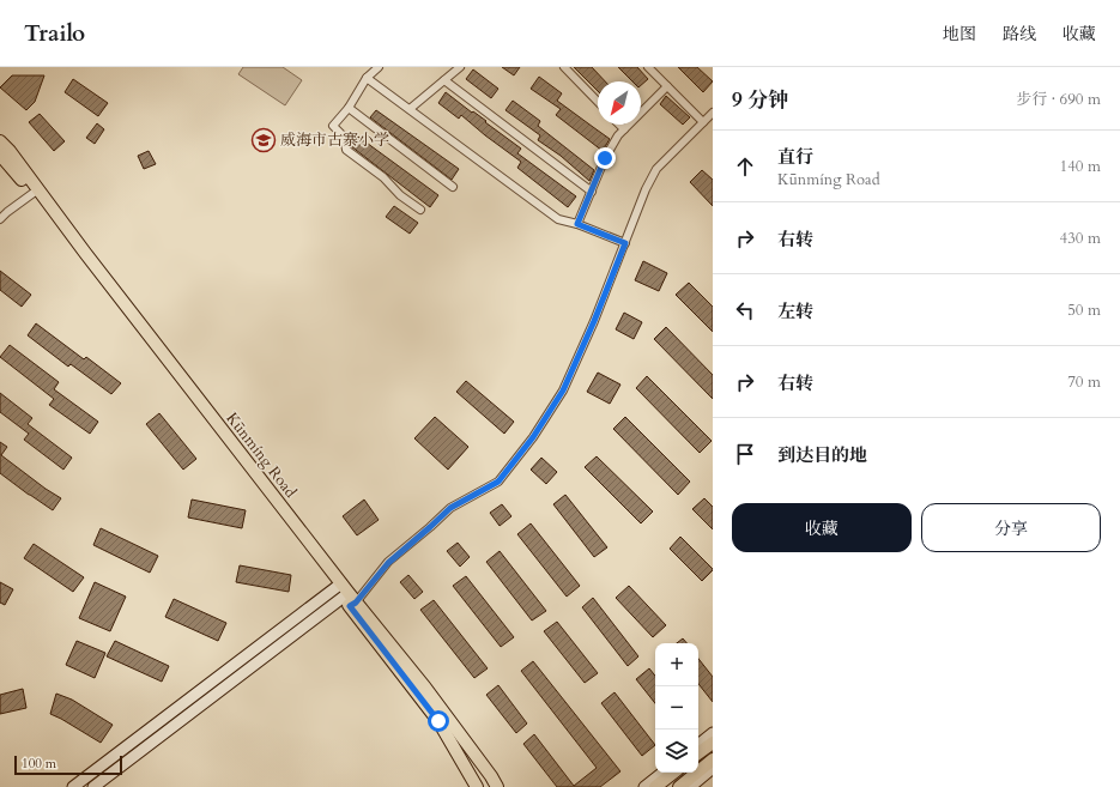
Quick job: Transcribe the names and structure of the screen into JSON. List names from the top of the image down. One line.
{"streets":{"main road":["Kūnmíng Road"]},"places":{"school or university":["威海市古寨小学"]},"scale_bar":"100 m","north":"bottom left","page":{"header":"Trailo","nav":["地图","路线","收藏"],"heading":["9 分钟","步行 · 690 m"],"list":[["直行","Kūnmíng Road","140 m"],["右转","430 m"],["左转","50 m"],["右转","70 m"],"到达目的地"],"buttons":["收藏","分享"],"map_buttons":["+","−"],"scale":"100 m"}}
